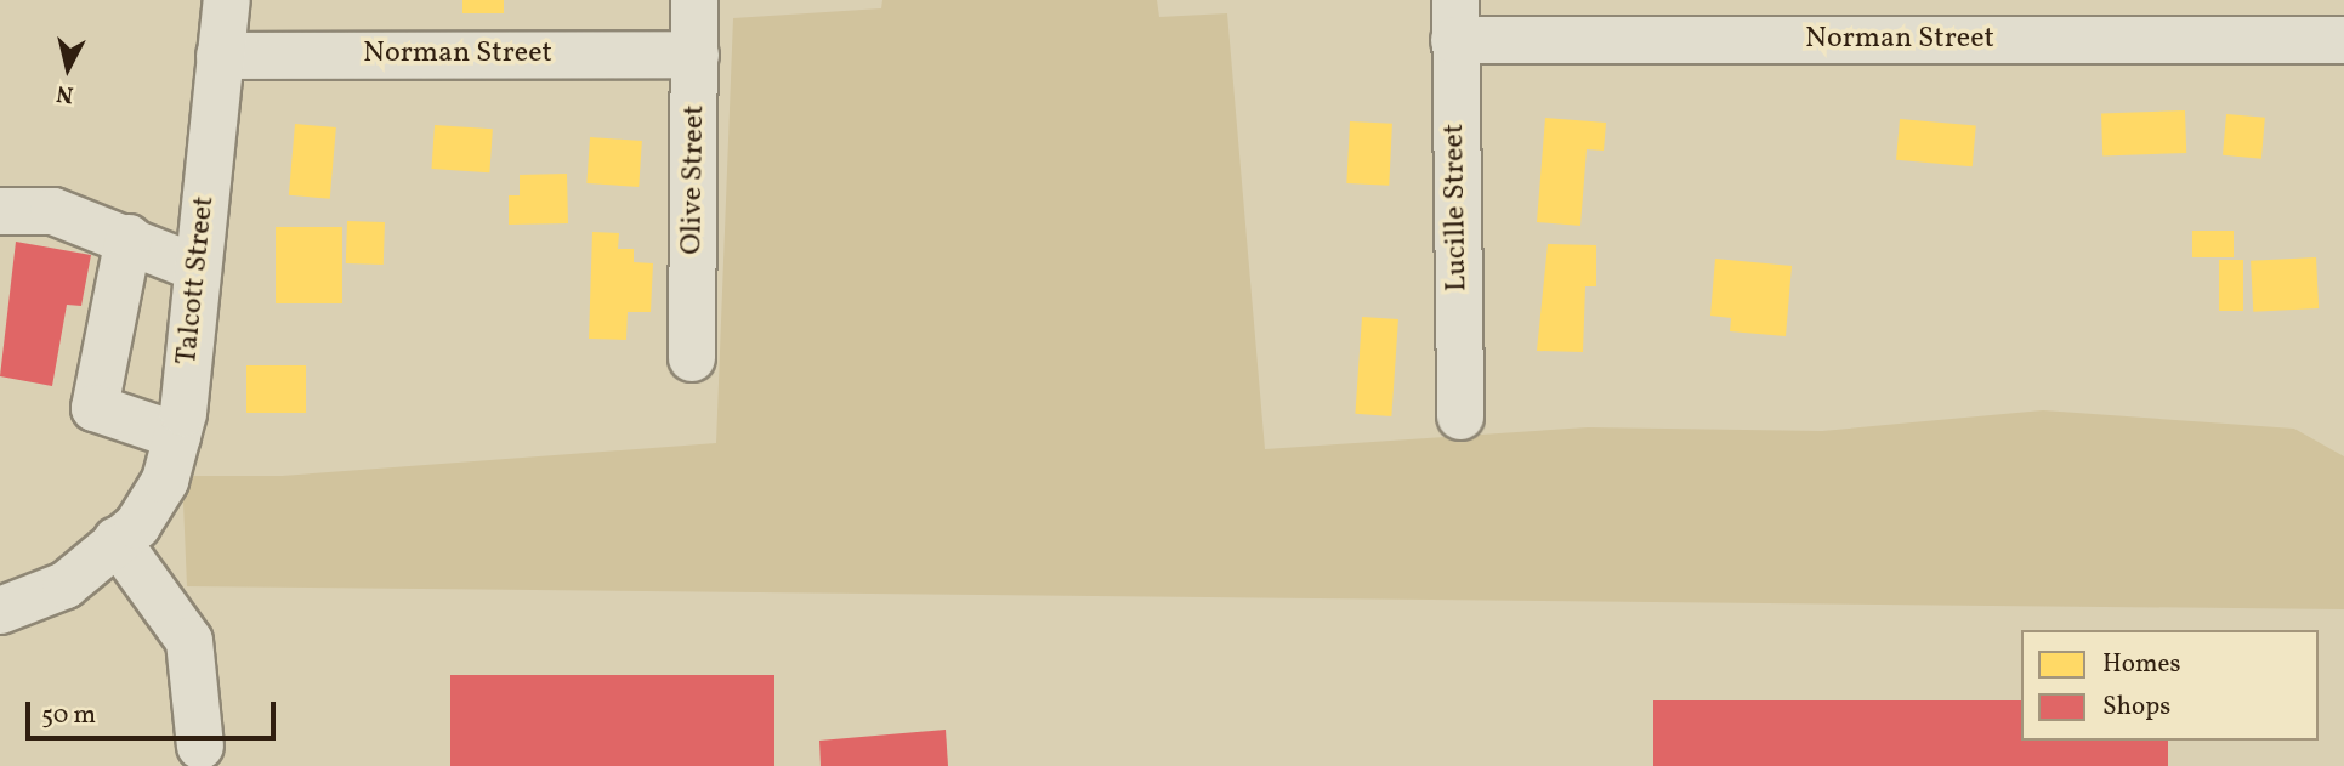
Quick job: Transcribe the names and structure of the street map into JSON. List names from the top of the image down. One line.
{"streets":{"street":["Norman Street","Olive Street","Lucille Street","Talcott Street"]},"crossings":[["Norman Street","Olive Street"],["Norman Street","Lucille Street"],["Norman Street","Talcott Street"]],"legend":["Homes","Shops"],"scale_bar":"50 m","north":"bottom"}
